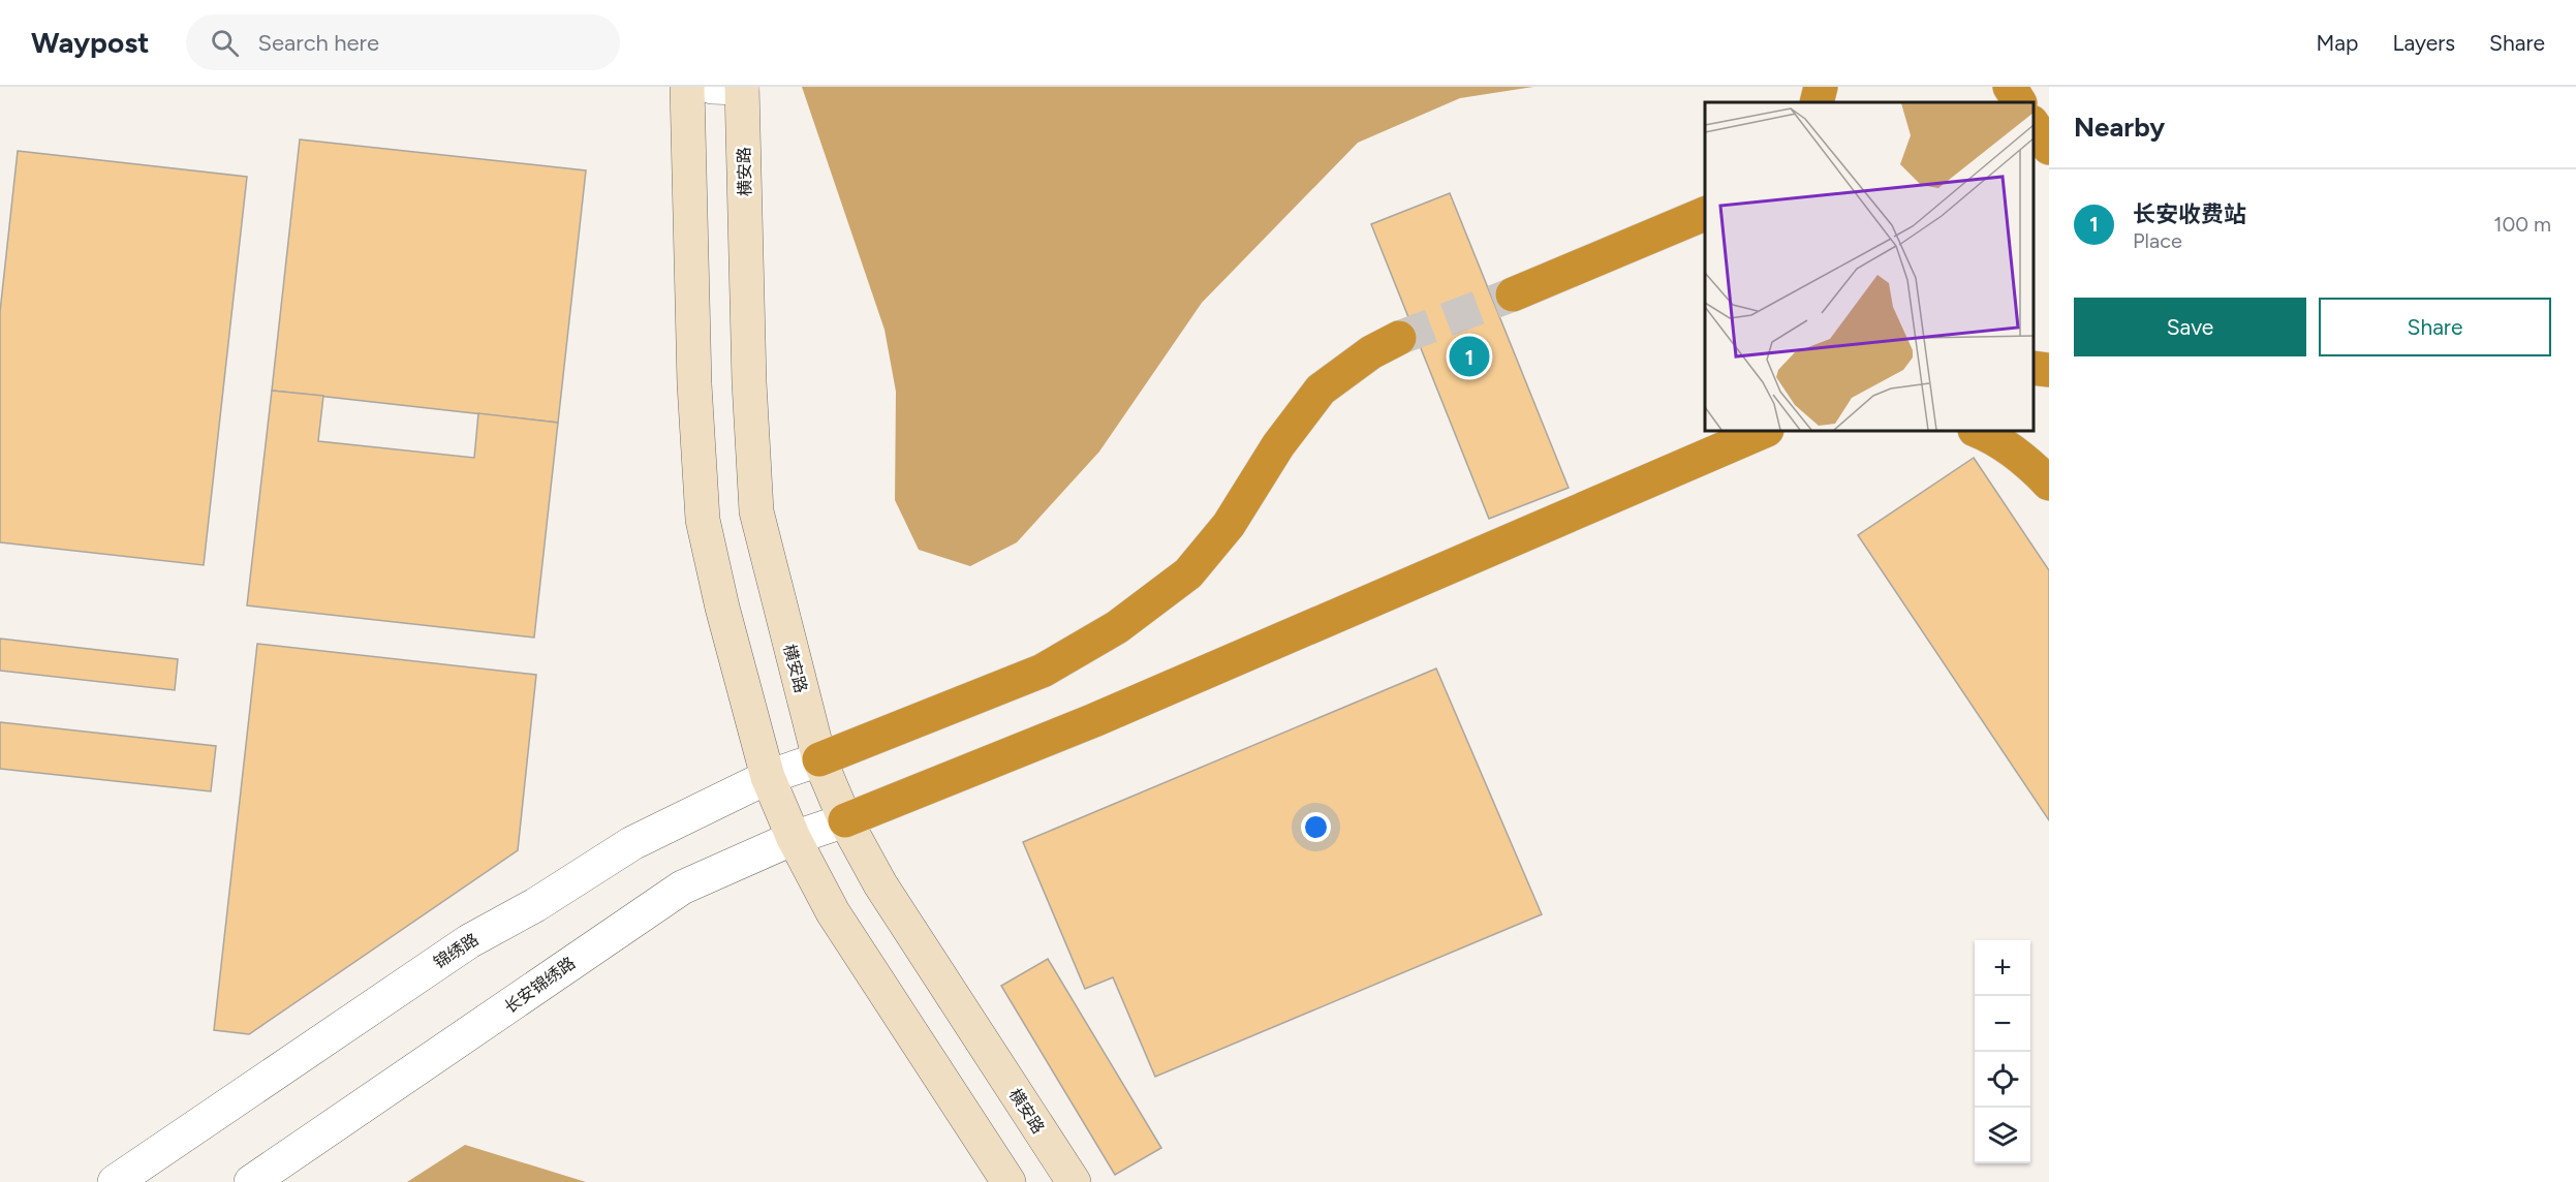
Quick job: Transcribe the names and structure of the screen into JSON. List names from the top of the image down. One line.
{"streets":{"main road":["横安路"],"street":["锦绣路","长安锦绣路"]},"crossings":[["横安路","锦绣路"],["横安路","长安锦绣路"]],"page":{"header":"Waypost","search":"Search here","nav":["Map","Layers","Share"],"heading":"Nearby","list":[{"mark":"1","name":"长安收费站","note":"Place","value":"100 m"}],"buttons":["Save","Share"],"pins":"1","map_buttons":["+","−"]}}
